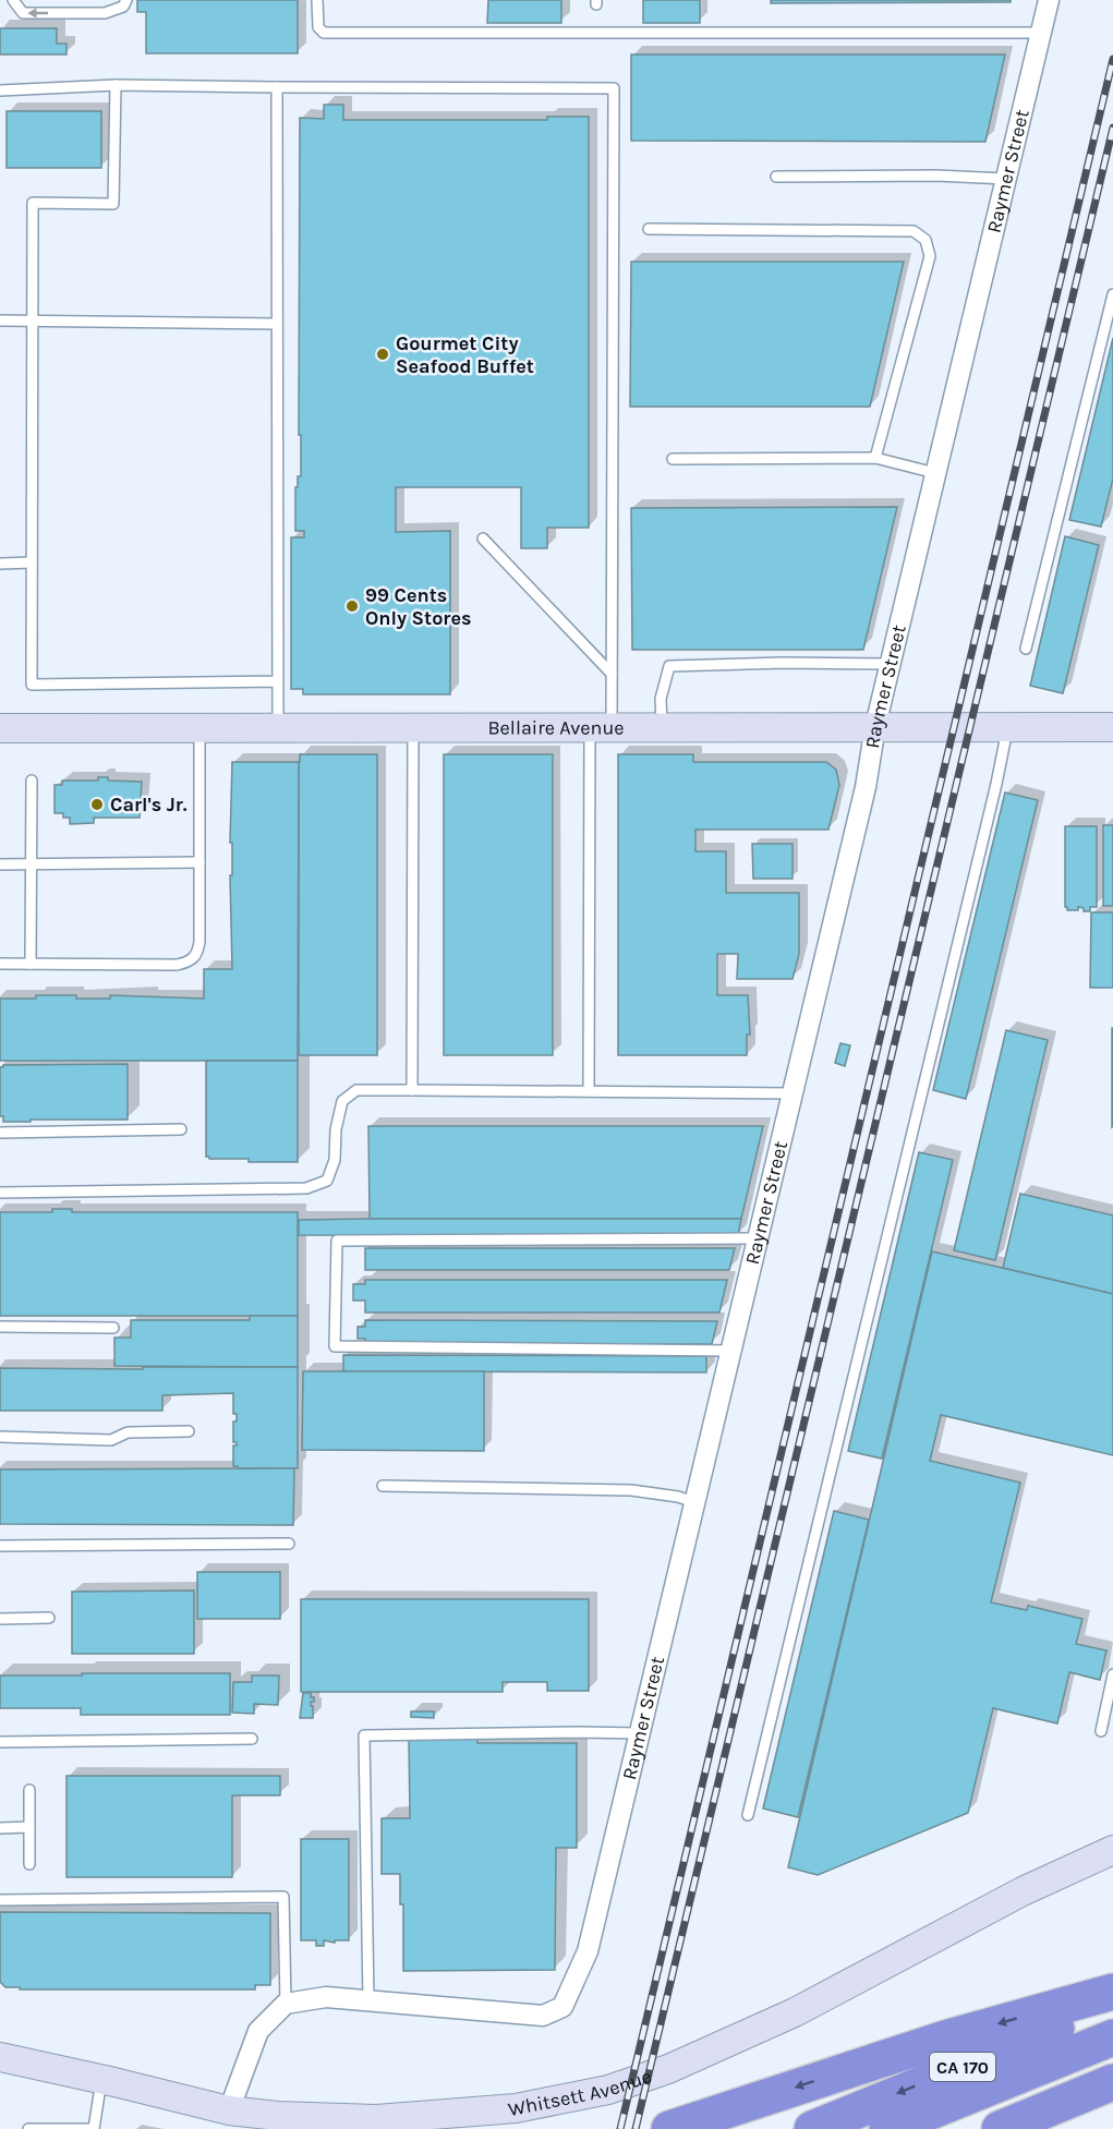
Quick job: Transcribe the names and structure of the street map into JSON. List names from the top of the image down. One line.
{"streets":{"highway":["CA 170"],"main road":["Bellaire Avenue","Whitsett Avenue"],"street":["Raymer Street"]},"crossings":[["Raymer Street","Bellaire Avenue"]],"places":["Gourmet City Seafood Buffet","99 Cents Only Stores","Carl's Jr."]}
